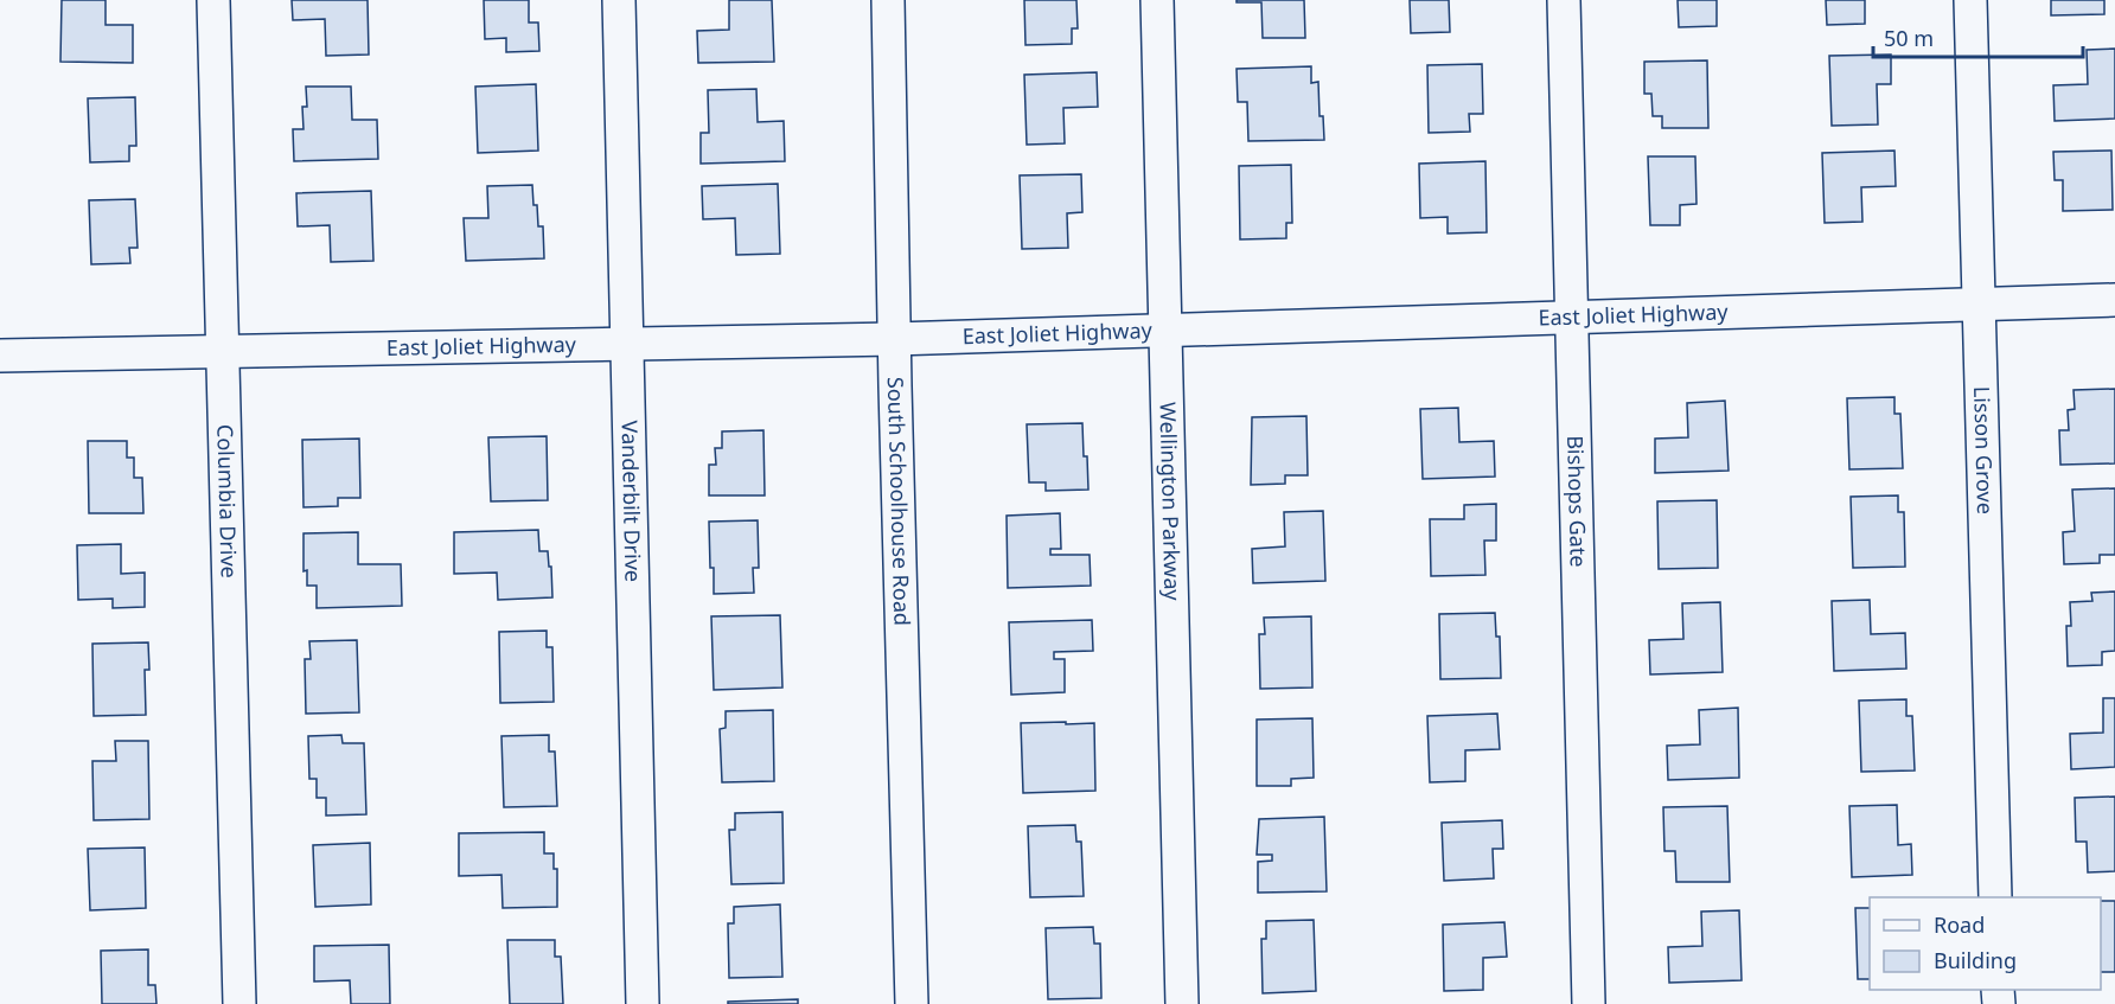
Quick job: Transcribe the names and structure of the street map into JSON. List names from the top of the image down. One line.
{"streets":{"street":["East Joliet Highway","Lisson Grove","Bishops Gate","Columbia Drive","Vanderbilt Drive","South Schoolhouse Road","Wellington Parkway"]},"crossings":[["East Joliet Highway","Lisson Grove"],["East Joliet Highway","Bishops Gate"],["East Joliet Highway","Columbia Drive"],["East Joliet Highway","Vanderbilt Drive"],["East Joliet Highway","South Schoolhouse Road"],["East Joliet Highway","Wellington Parkway"]],"legend":["Road","Building"],"scale_bar":"50 m"}
